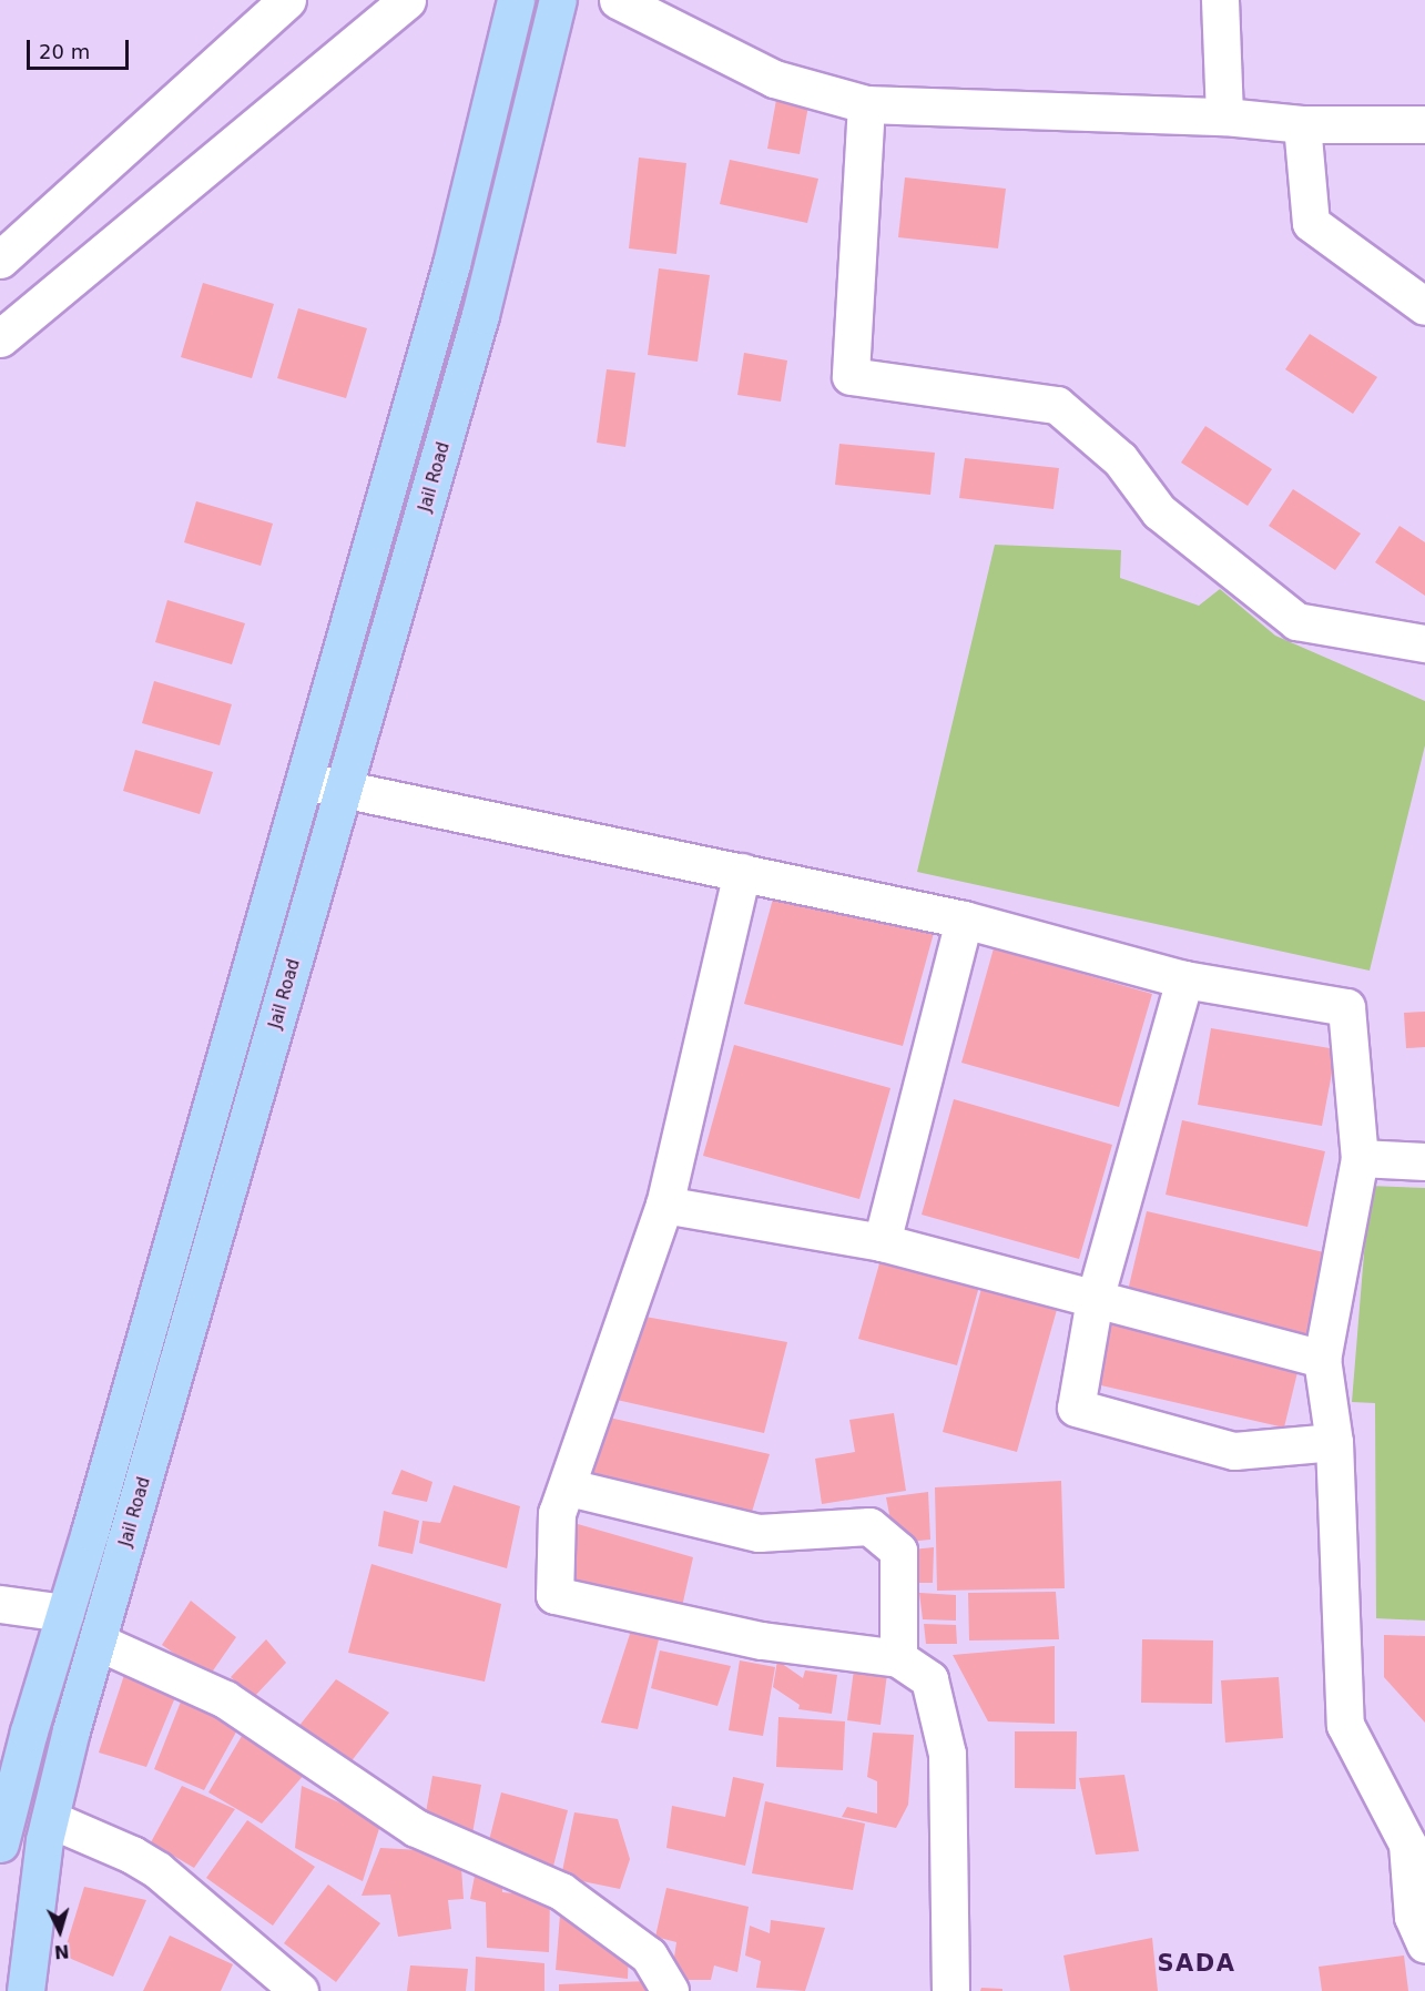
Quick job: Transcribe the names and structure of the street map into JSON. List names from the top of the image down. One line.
{"streets":{"main road":["Jail Road"]},"districts":["SADA"],"scale_bar":"20 m","north":"bottom"}
